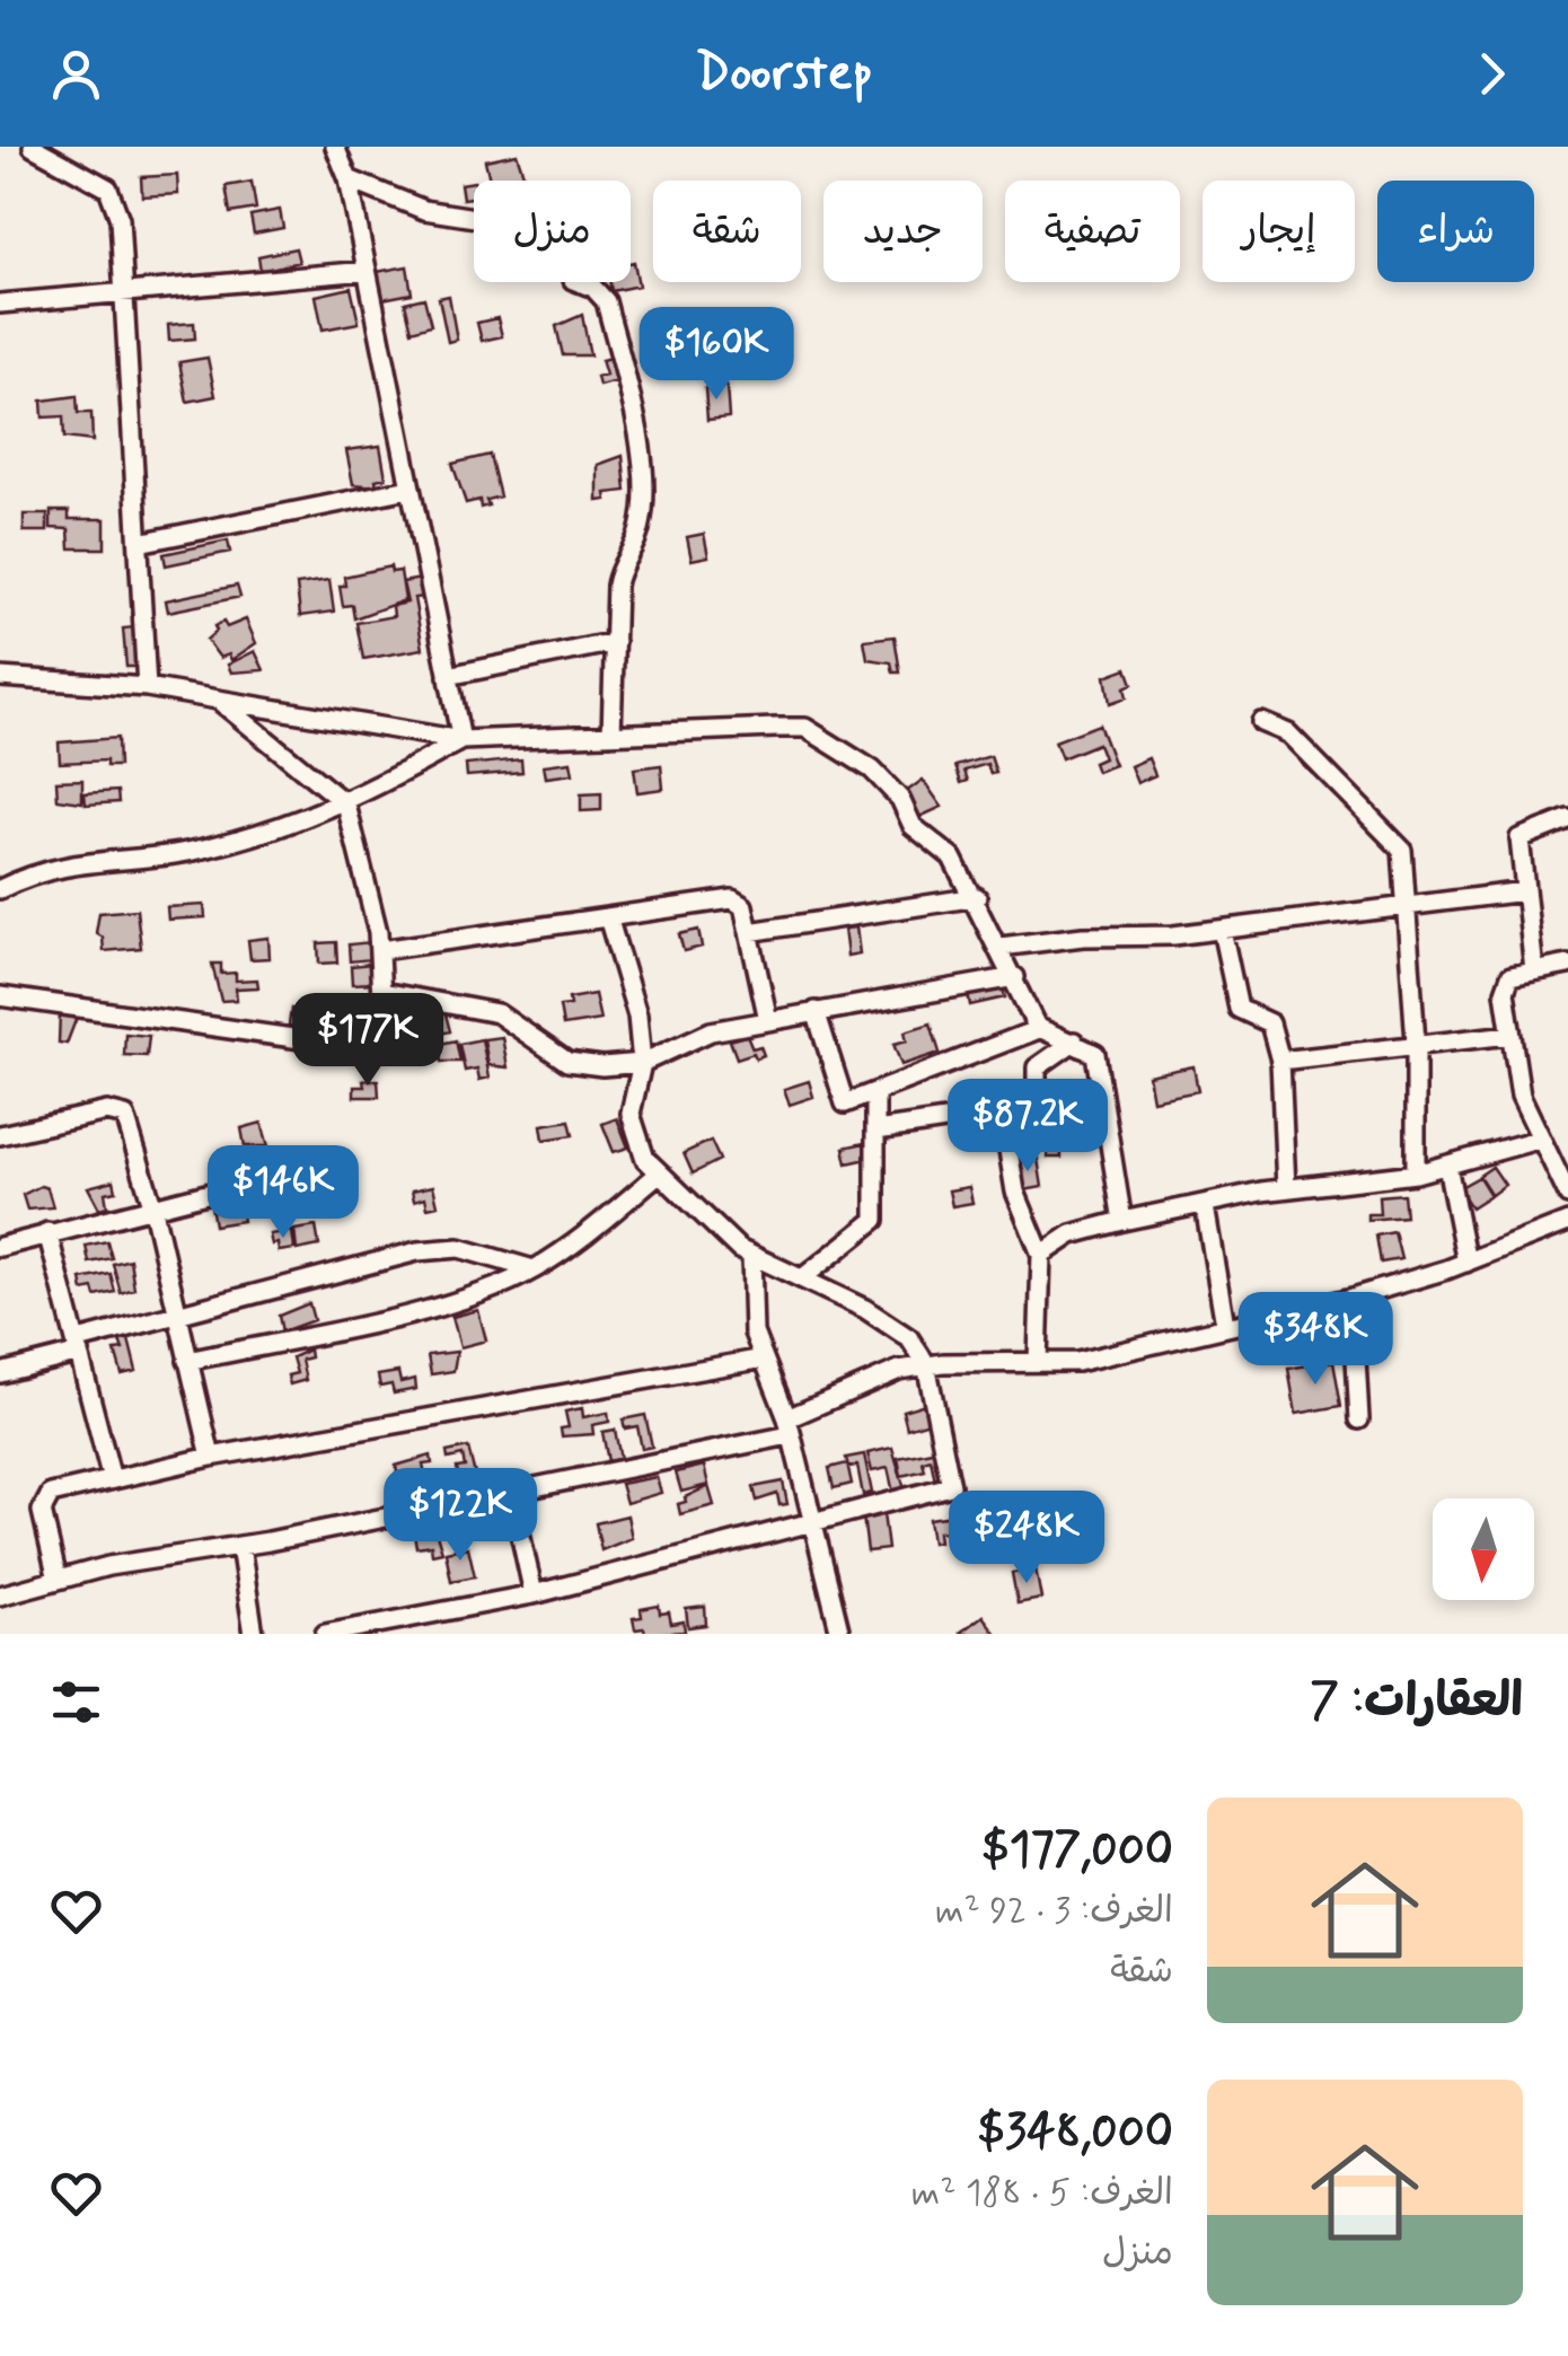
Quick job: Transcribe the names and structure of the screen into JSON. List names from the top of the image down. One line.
{"north":"bottom","page":{"header":"Doorstep","chip":["شراء","إيجار","تصفية","جديد","شقة","منزل"],"price":["$160K","$177K","$87.2K","$146K","$348K","$122K","$248K"],"heading":"العقارات: 7","list":[{"name":"$177,000","note":"الغرف: 3 · 92 m² · شقة"},{"name":"$348,000","note":"الغرف: 5 · 188 m² · منزل"}]}}
